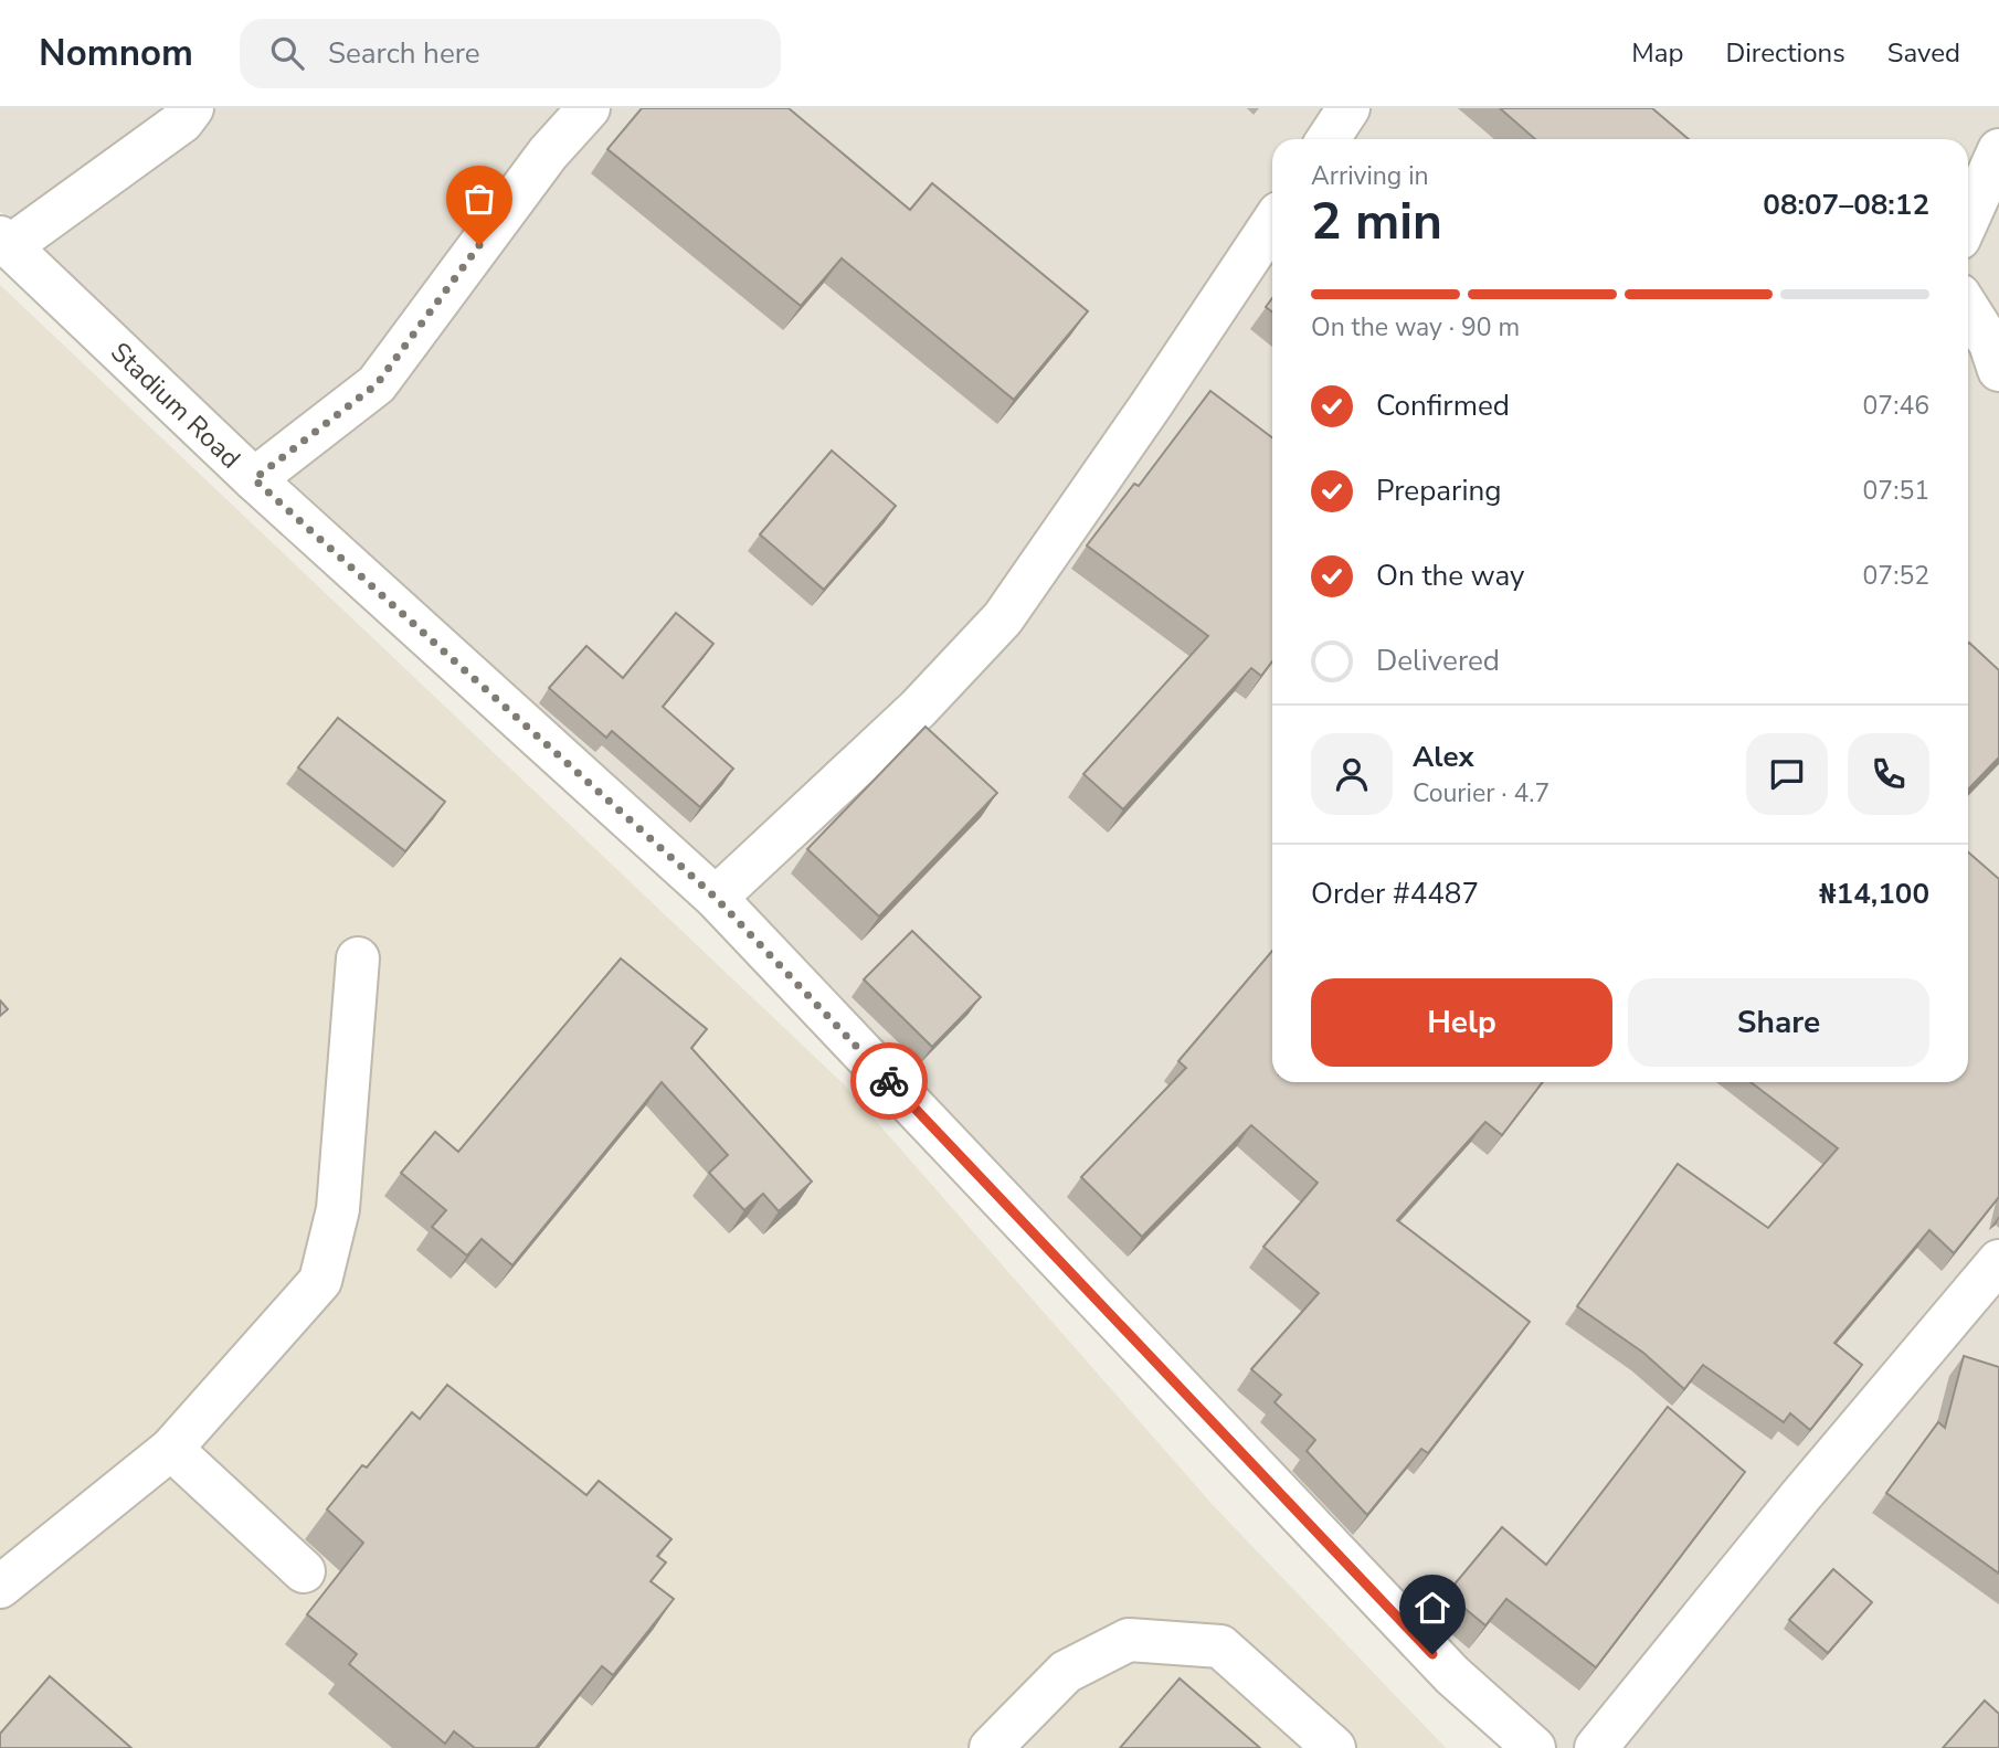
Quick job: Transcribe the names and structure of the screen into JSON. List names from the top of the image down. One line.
{"streets":{"street":["Stadium Road"]},"page":{"header":"Nomnom","search":"Search here","nav":["Map","Directions","Saved"],"heading":["2 min","Arriving in","08:07–08:12"],"panel":["Alex","Courier · 4.7","Order #4487","₦14,100"],"bar":"On the way · 90 m","list":[["Confirmed","07:46"],["Preparing","07:51"],["On the way","07:52"],"Delivered"],"buttons":["Help","Share"]}}
